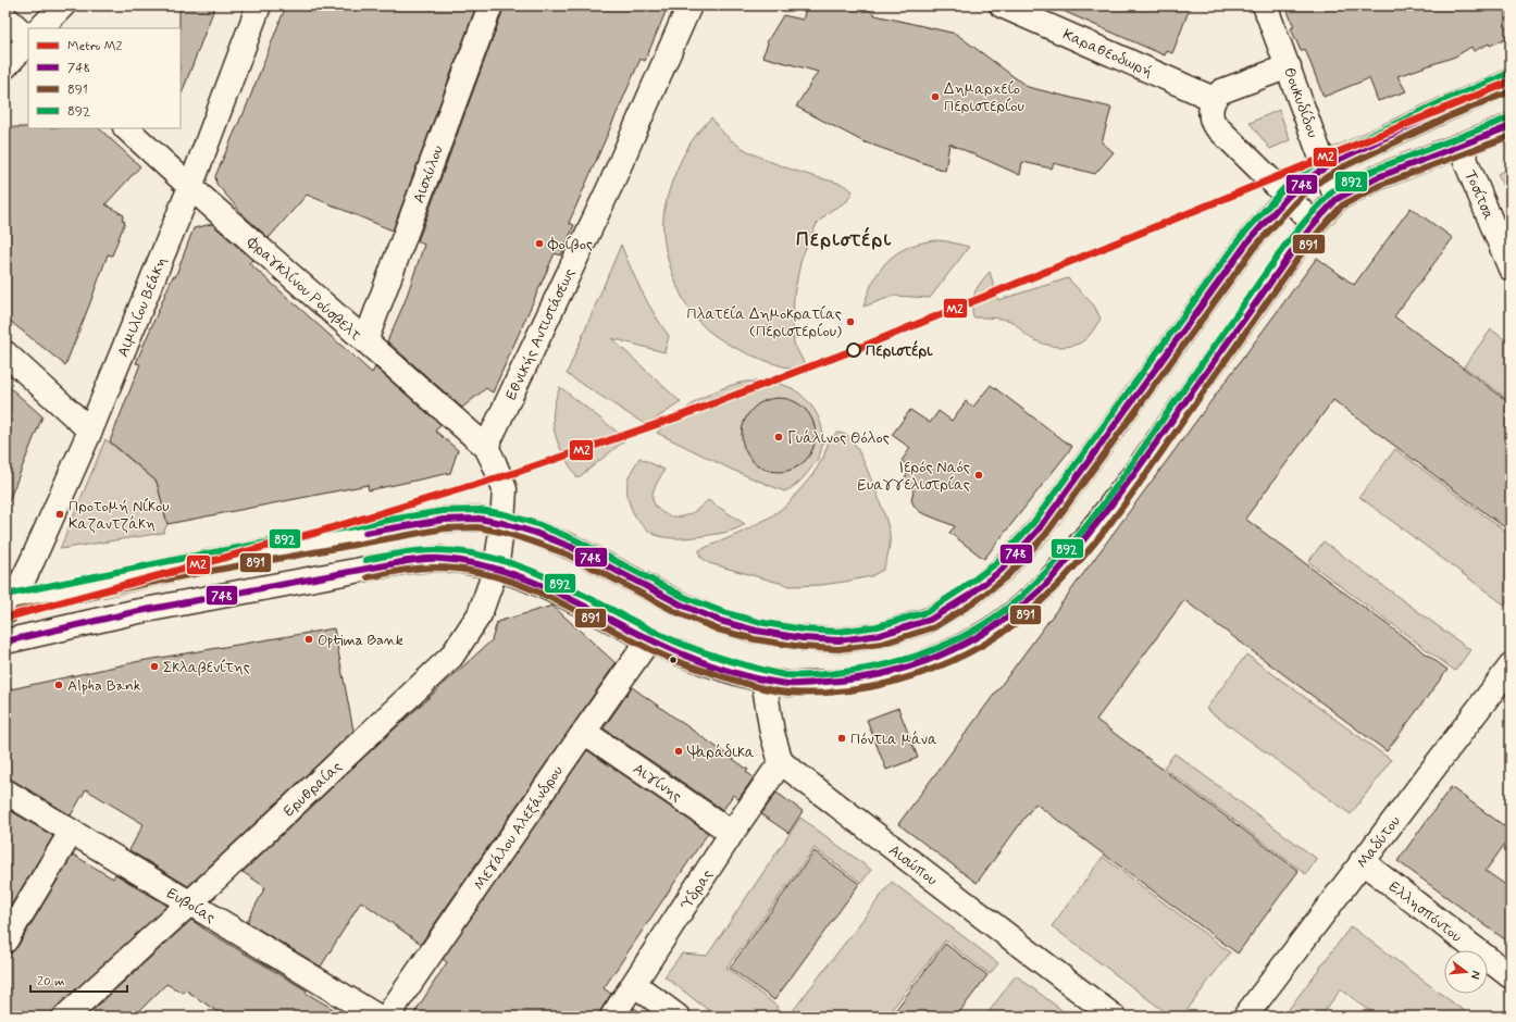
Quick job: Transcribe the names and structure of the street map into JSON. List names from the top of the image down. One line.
{"streets":{"street":["Καραθεοδωρή","Θουκυδίδου","Αισχύλου","Τοσίτσα","Φραγκλίνου Ρούσβελτ","Αιμιλίου Βεάκη","Εθνικής Αντιστάσεως","Αιγίνης","Ερυθραίας","Μεγάλου Αλεξάνδρου","Μαδύτου","Αισώπου","Ύδρας","Ευβοίας","Ελλησπόντου"]},"crossings":[["Αισχύλου","Φραγκλίνου Ρούσβελτ"],["Φραγκλίνου Ρούσβελτ","Αιμιλίου Βεάκη"],["Φραγκλίνου Ρούσβελτ","Εθνικής Αντιστάσεως"],["Αιγίνης","Μεγάλου Αλεξάνδρου"],["Αιγίνης","Ύδρας"],["Ερυθραίας","Ευβοίας"],["Μαδύτου","Ελλησπόντου"],["Αισώπου","Ύδρας"]],"districts":["Περιστέρι"],"places":["Δημαρχείο Περιστερίου","Φοίβος","Πλατεία Δημοκρατίας (Περιστερίου)","Περιστέρι","Γυάλινος Θόλος","Ιερός Ναός Ευαγγελιστρίας","Προτομή Νίκου Καζαντζάκη","Optima Bank","Σκλαβενίτης","Alpha Bank","Πόντια μάνα","Ψαράδικα"],"lines":["transit line 892","metro line Μ2","transit line 748","transit line 891"],"legend":["Metro Μ2","748","891","892"],"scale_bar":"20 m","north":"right"}
